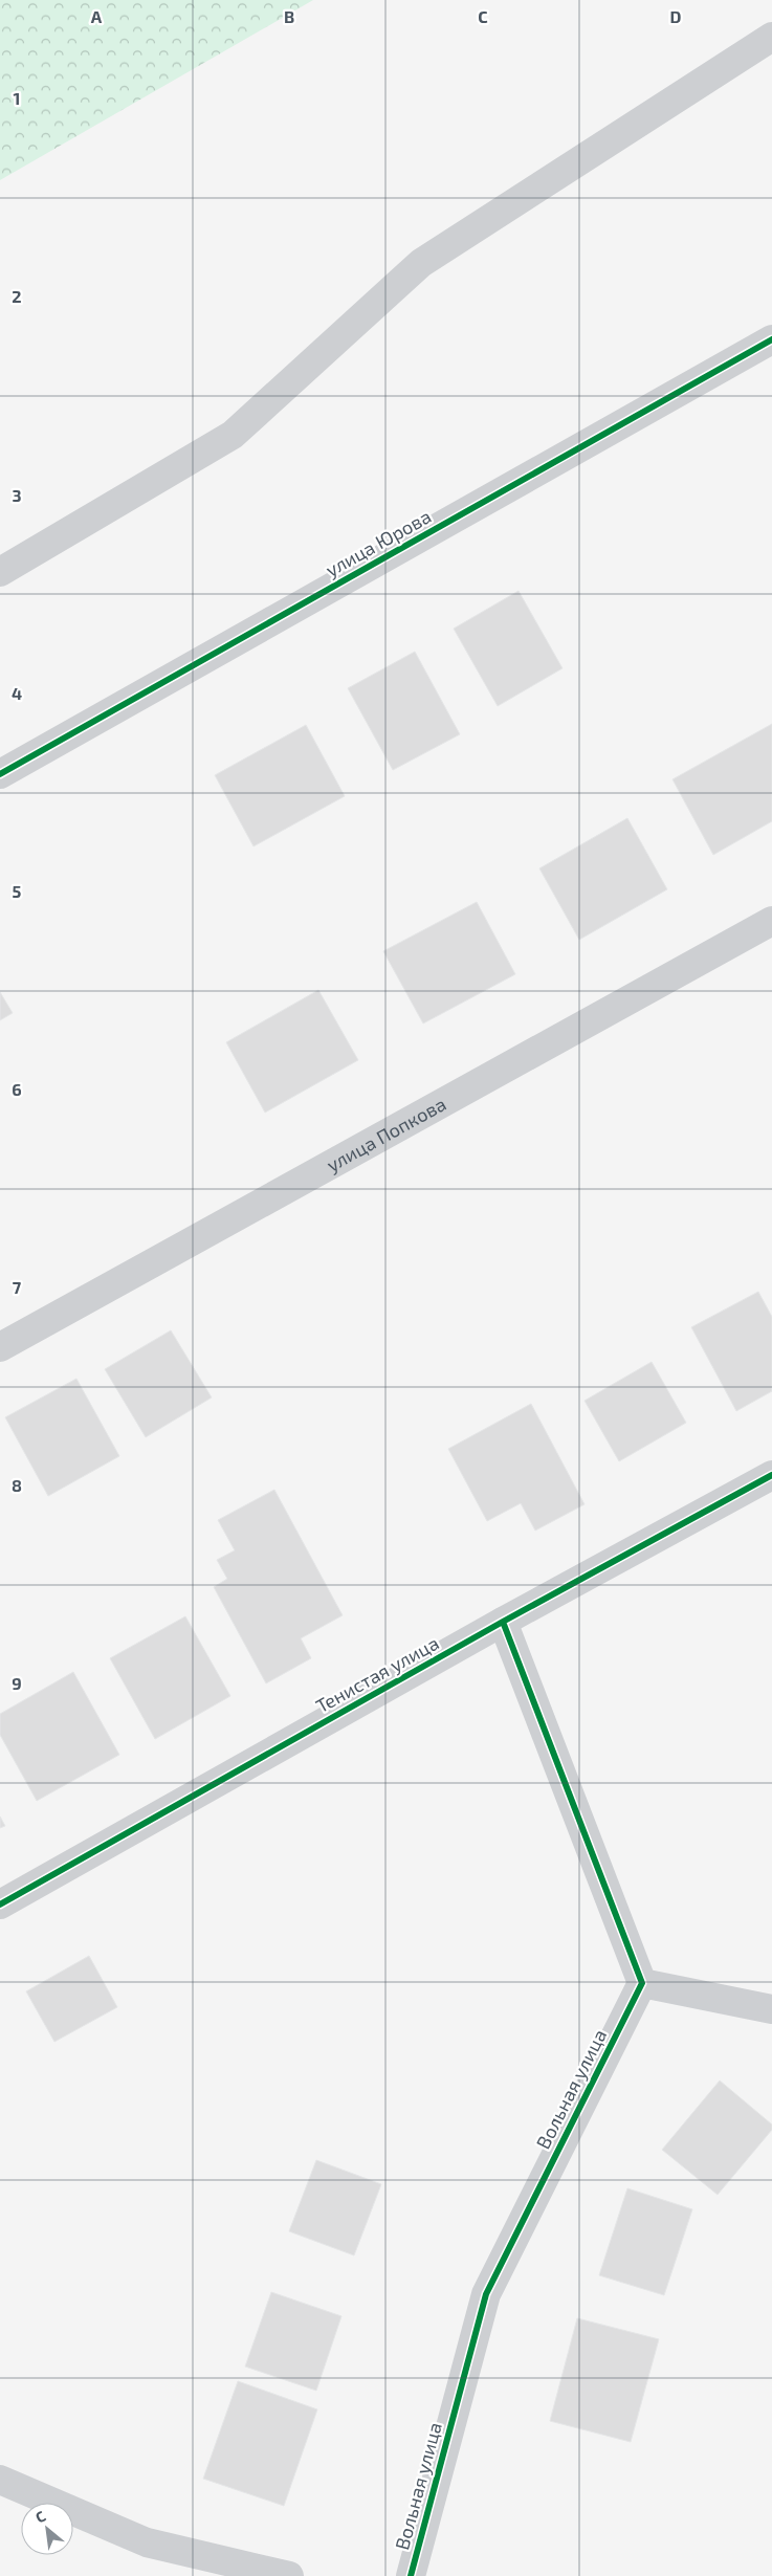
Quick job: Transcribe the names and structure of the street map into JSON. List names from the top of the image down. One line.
{"streets":{"street":["улица Юрова","улица Попкова","Тенистая улица","Вольная улица"]},"north":"top left","grid":{"columns":["A","B","C","D"],"rows":["1","2","3","4","5","6","7","8","9"]}}
